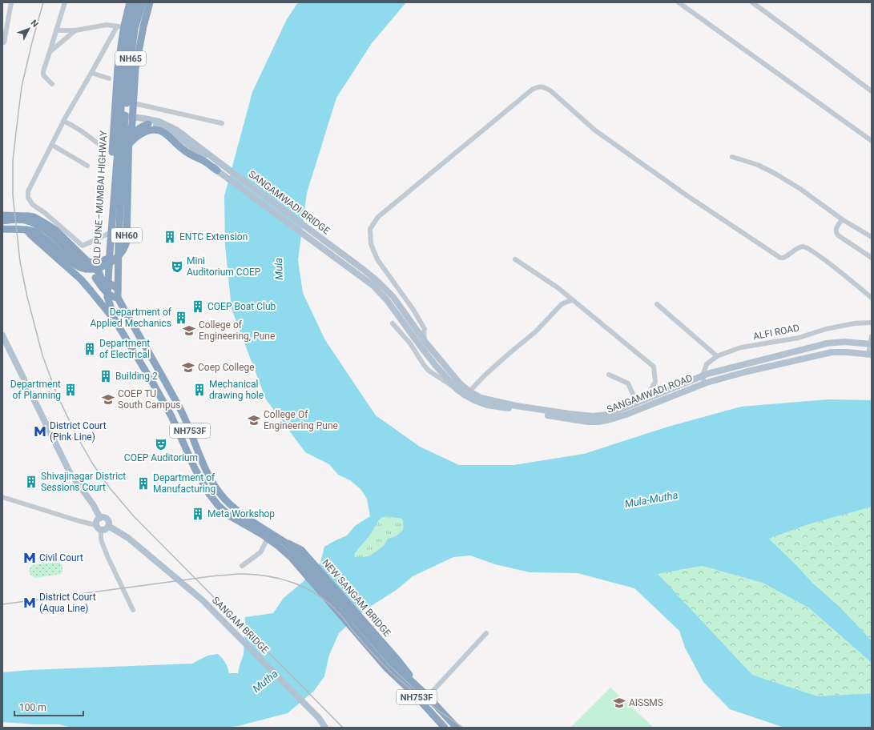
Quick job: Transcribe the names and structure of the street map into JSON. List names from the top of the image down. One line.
{"streets":{"highway":["NH65","OLD PUNE–MUMBAI HIGHWAY","NH60","NH753F","NEW SANGAM BRIDGE"],"main road":["SANGAMWADI BRIDGE","SANGAMWADI ROAD","SANGAM BRIDGE"],"street":["ALFI ROAD"]},"crossings":[["NH65","OLD PUNE–MUMBAI HIGHWAY"],["NH65","SANGAMWADI BRIDGE"],["NH65","NH60"],["OLD PUNE–MUMBAI HIGHWAY","SANGAMWADI BRIDGE"],["SANGAMWADI BRIDGE","SANGAMWADI ROAD"],["ALFI ROAD","SANGAMWADI ROAD"],["NH753F","NEW SANGAM BRIDGE"]],"water":["Mula","Mula-Mutha","Mutha"],"places":{"building":["ENTC Extension","COEP Boat Club","Department of Applied Mechanics","Department of Electrical","Building 2","Department of Planning","Mechanical drawing hole","Shivajinagar District Sessions Court","Department of Manufacturing","Meta Workshop"],"theatre":["Mini Auditorium COEP","COEP Auditorium"],"school or university":["College of Engineering, Pune","Coep College","COEP TU South Campus","College Of Engineering Pune","AISSMS"],"metro station":["District Court (Pink Line)","Civil Court","District Court (Aqua Line)"]},"scale_bar":"100 m","north":"top right"}
